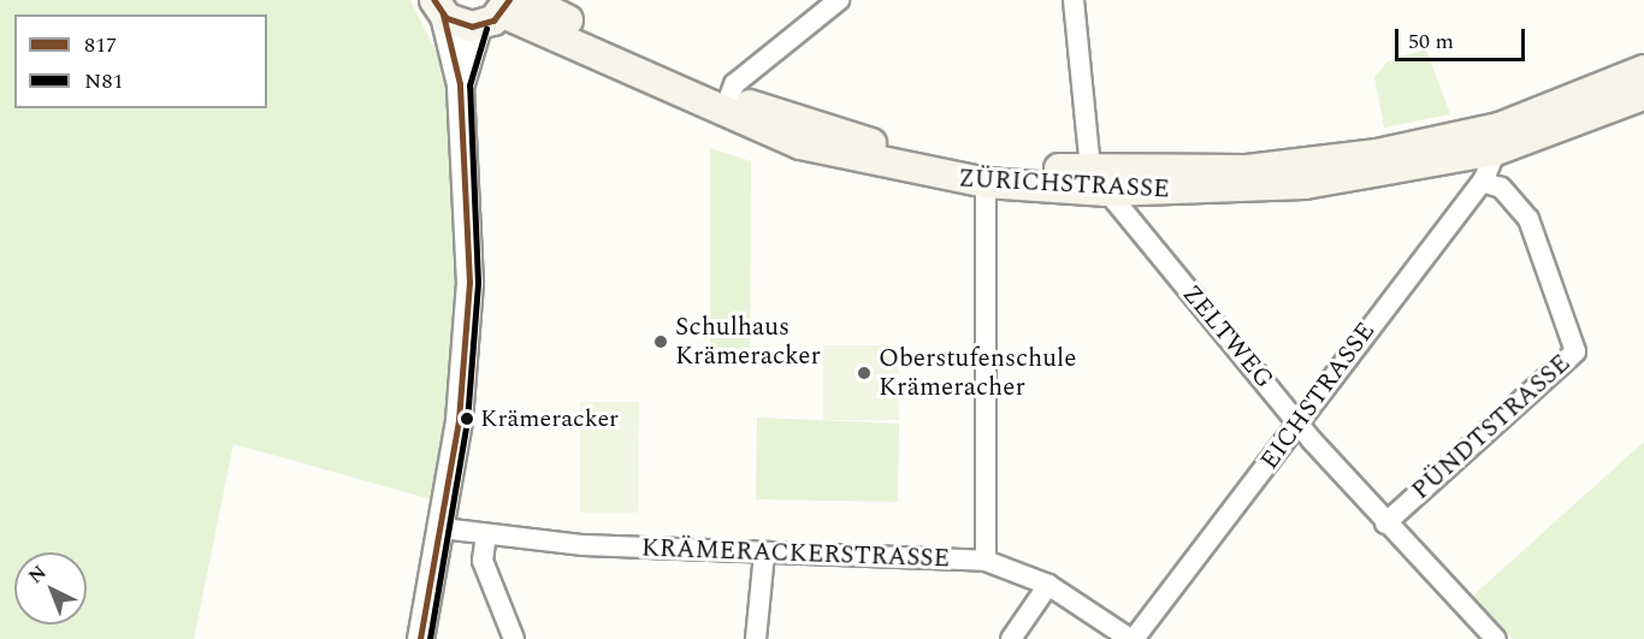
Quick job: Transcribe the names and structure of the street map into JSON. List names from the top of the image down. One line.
{"streets":{"main road":["ZÜRICHSTRASSE"],"street":["ZELTWEG","EICHSTRASSE","PÜNDTSTRASSE","KRÄMERACKERSTRASSE"]},"crossings":[["ZÜRICHSTRASSE","ZELTWEG"],["ZÜRICHSTRASSE","EICHSTRASSE"],["ZÜRICHSTRASSE","PÜNDTSTRASSE"],["ZELTWEG","EICHSTRASSE"],["ZELTWEG","PÜNDTSTRASSE"],["EICHSTRASSE","PÜNDTSTRASSE"],["EICHSTRASSE","KRÄMERACKERSTRASSE"]],"places":["Schulhaus Krämeracker","Oberstufenschule Krämeracher","Krämeracker"],"lines":["transit line 817","transit line N81"],"legend":["817","N81"],"scale_bar":"50 m","north":"top left"}
